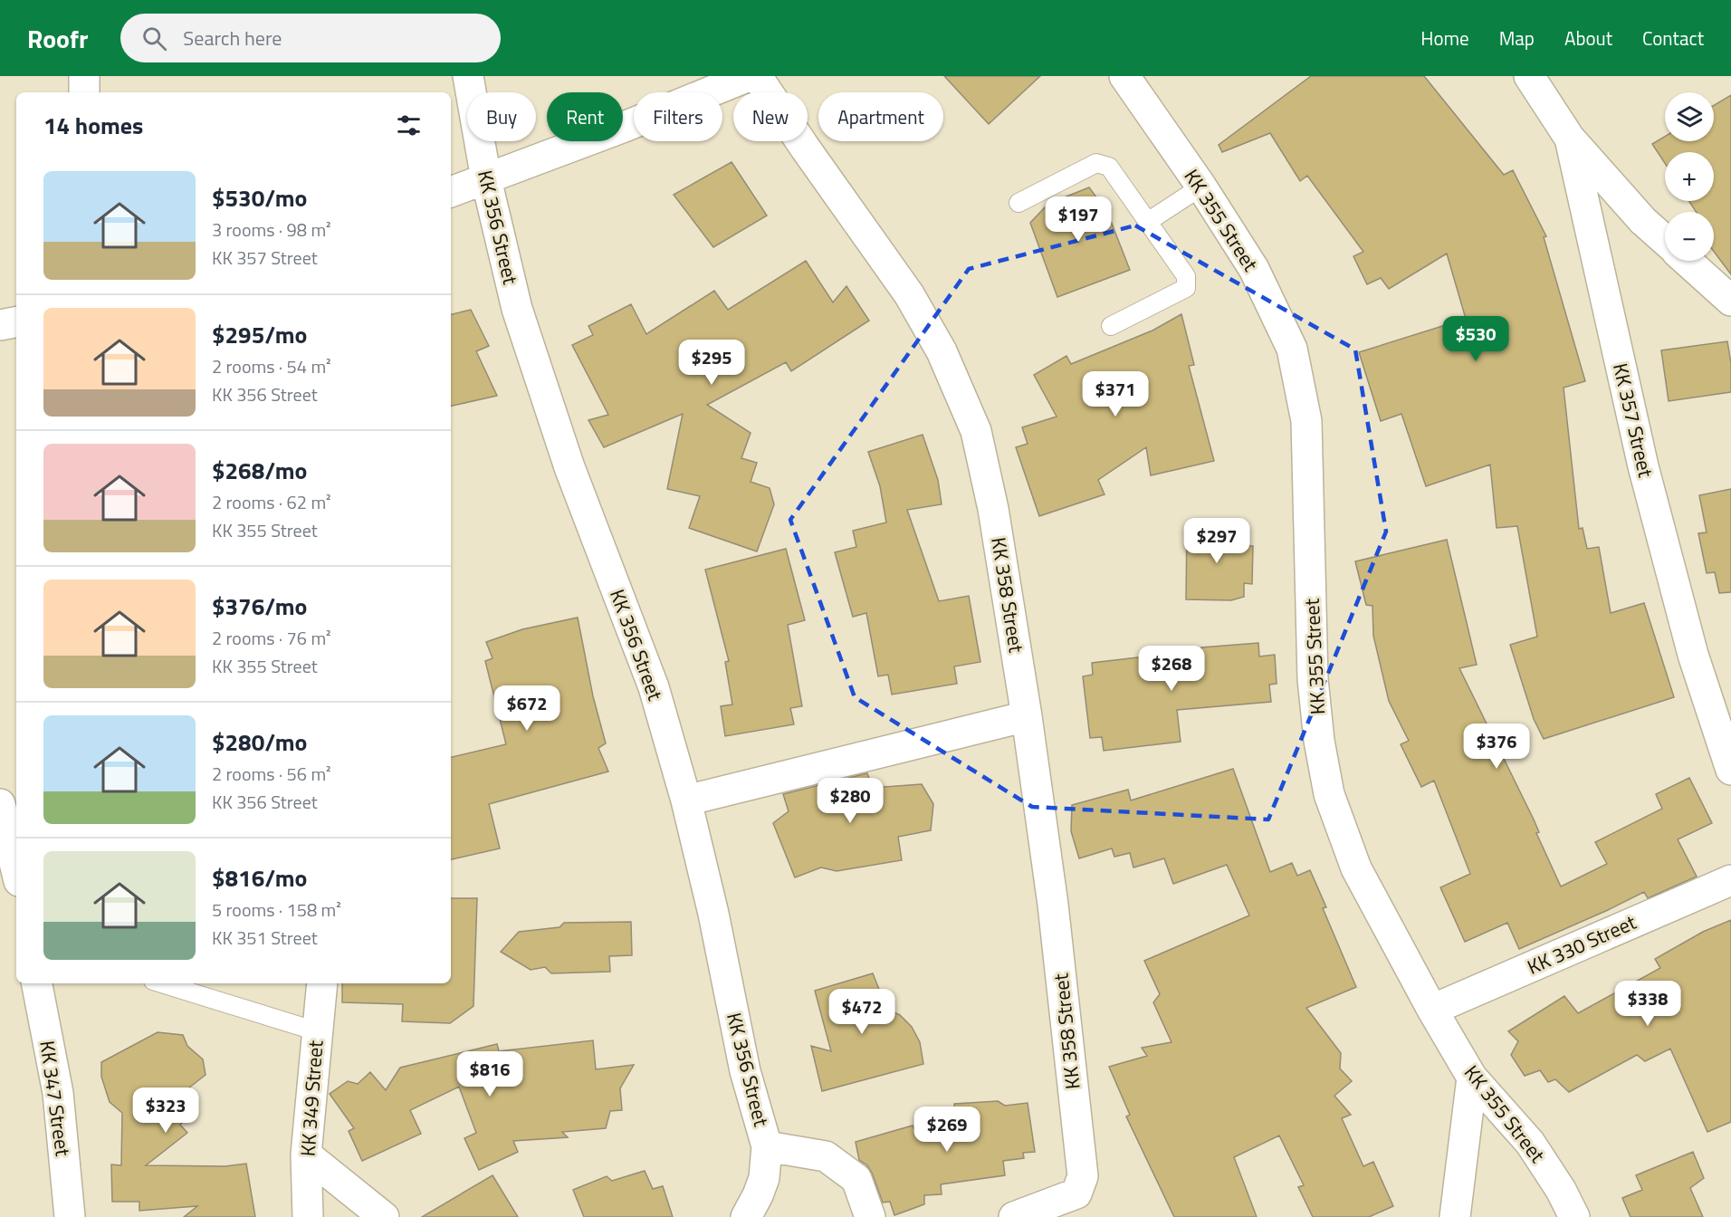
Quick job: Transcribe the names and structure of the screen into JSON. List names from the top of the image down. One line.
{"streets":{"street":["KK 355 Street","KK 356 Street","KK 357 Street","KK 358 Street","KK 330 Street","KK 347 Street","KK 349 Street"]},"crossings":[["KK 355 Street","KK 330 Street"]],"page":{"header":"Roofr","search":"Search here","nav":["Home","Map","About","Contact"],"map_buttons":["+","−"],"chip":["Buy","Rent","Filters","New","Apartment"],"heading":"14 homes","list":[{"name":"$530/mo","note":"3 rooms · 98 m² · KK 357 Street"},{"name":"$295/mo","note":"2 rooms · 54 m² · KK 356 Street"},{"name":"$268/mo","note":"2 rooms · 62 m² · KK 355 Street"},{"name":"$376/mo","note":"2 rooms · 76 m² · KK 355 Street"},{"name":"$280/mo","note":"2 rooms · 56 m² · KK 356 Street"},{"name":"$816/mo","note":"5 rooms · 158 m² · KK 351 Street"}],"price":["$197","$530","$295","$371","$297","$268","$672","$376","$280","$338","$472","$816","$323","$269"]}}
